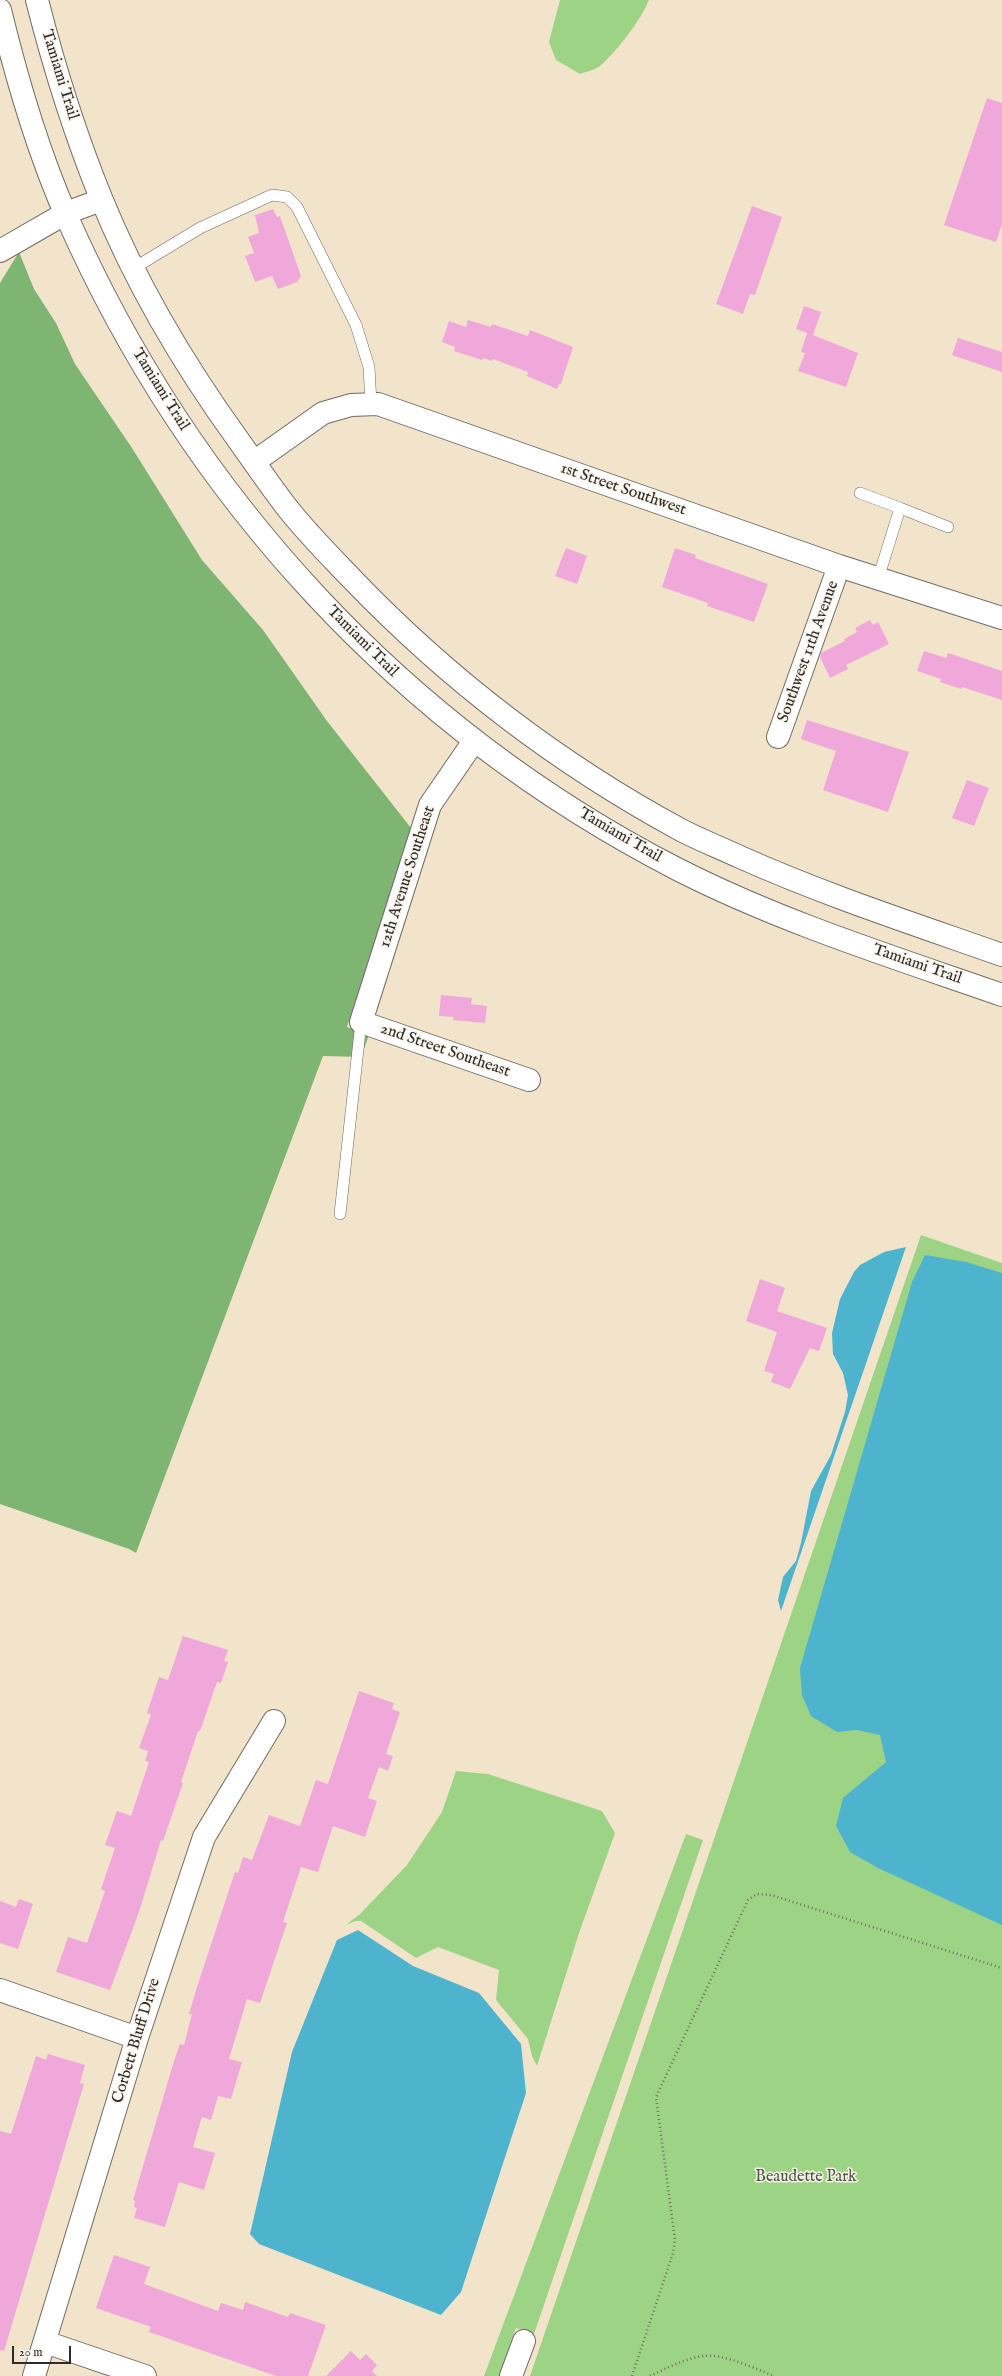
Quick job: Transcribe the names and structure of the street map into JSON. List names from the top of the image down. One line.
{"streets":{"main road":["Tamiami Trail","1st Street Southwest","Southwest 11th Avenue","12th Avenue Southeast","2nd Street Southeast","Corbett Bluff Drive"]},"crossings":[["Tamiami Trail","1st Street Southwest"],["Tamiami Trail","12th Avenue Southeast"],["1st Street Southwest","Southwest 11th Avenue"],["12th Avenue Southeast","2nd Street Southeast"]],"parks":["Beaudette Park"],"scale_bar":"20 m"}
